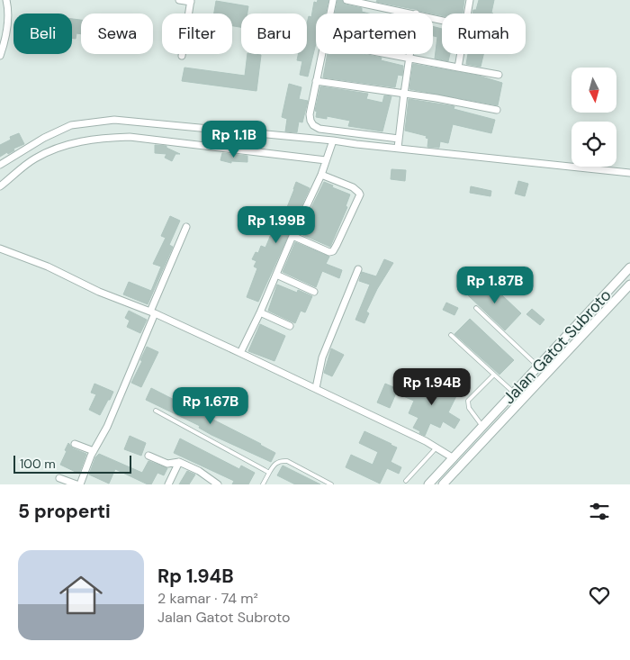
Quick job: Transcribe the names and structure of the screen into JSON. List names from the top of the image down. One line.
{"streets":{"street":["Jalan Gatot Subroto"]},"scale_bar":"100 m","north":"bottom","page":{"chip":["Beli","Sewa","Filter","Baru","Apartemen","Rumah"],"price":["Rp 1.1B","Rp 1.99B","Rp 1.87B","Rp 1.94B","Rp 1.67B"],"scale":"100 m","heading":"5 properti","list":[{"name":"Rp 1.94B","note":"2 kamar · 74 m² · Jalan Gatot Subroto"}]}}
